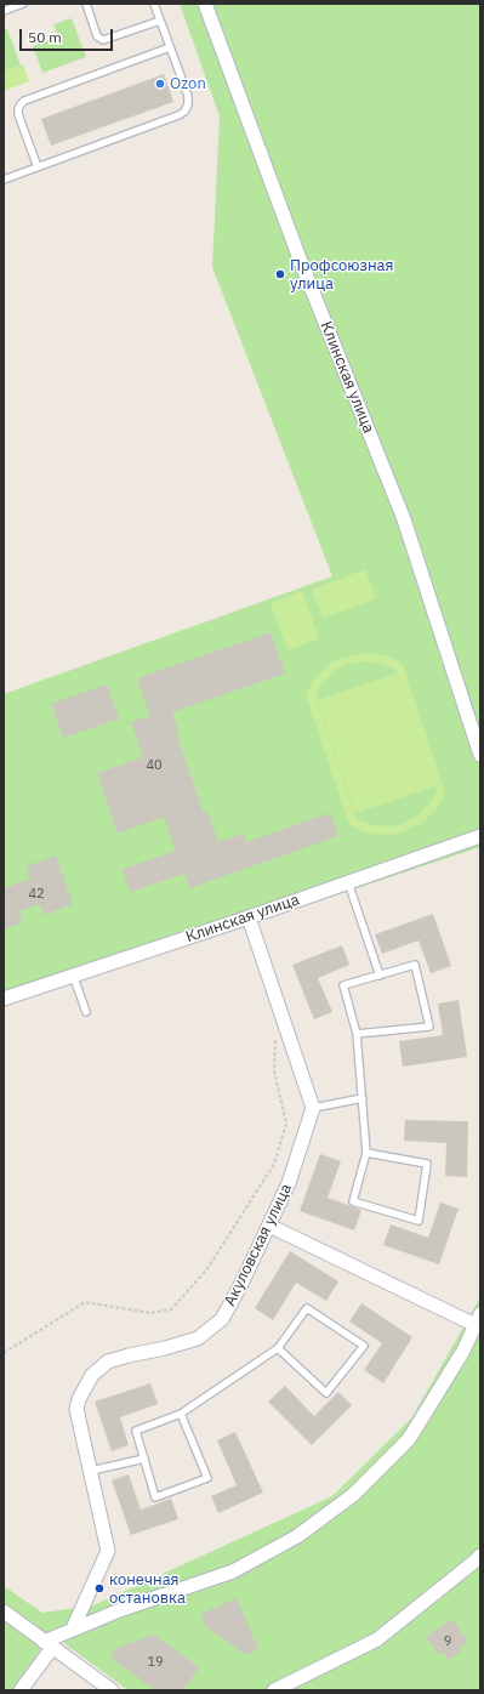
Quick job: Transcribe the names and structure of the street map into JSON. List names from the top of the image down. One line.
{"streets":{"street":["Клинская улица","Акуловская улица"]},"places":["Ozon","Профсоюзная улица","конечная остановка"],"house_numbers":["40","42","9","19"],"scale_bar":"50 m"}
